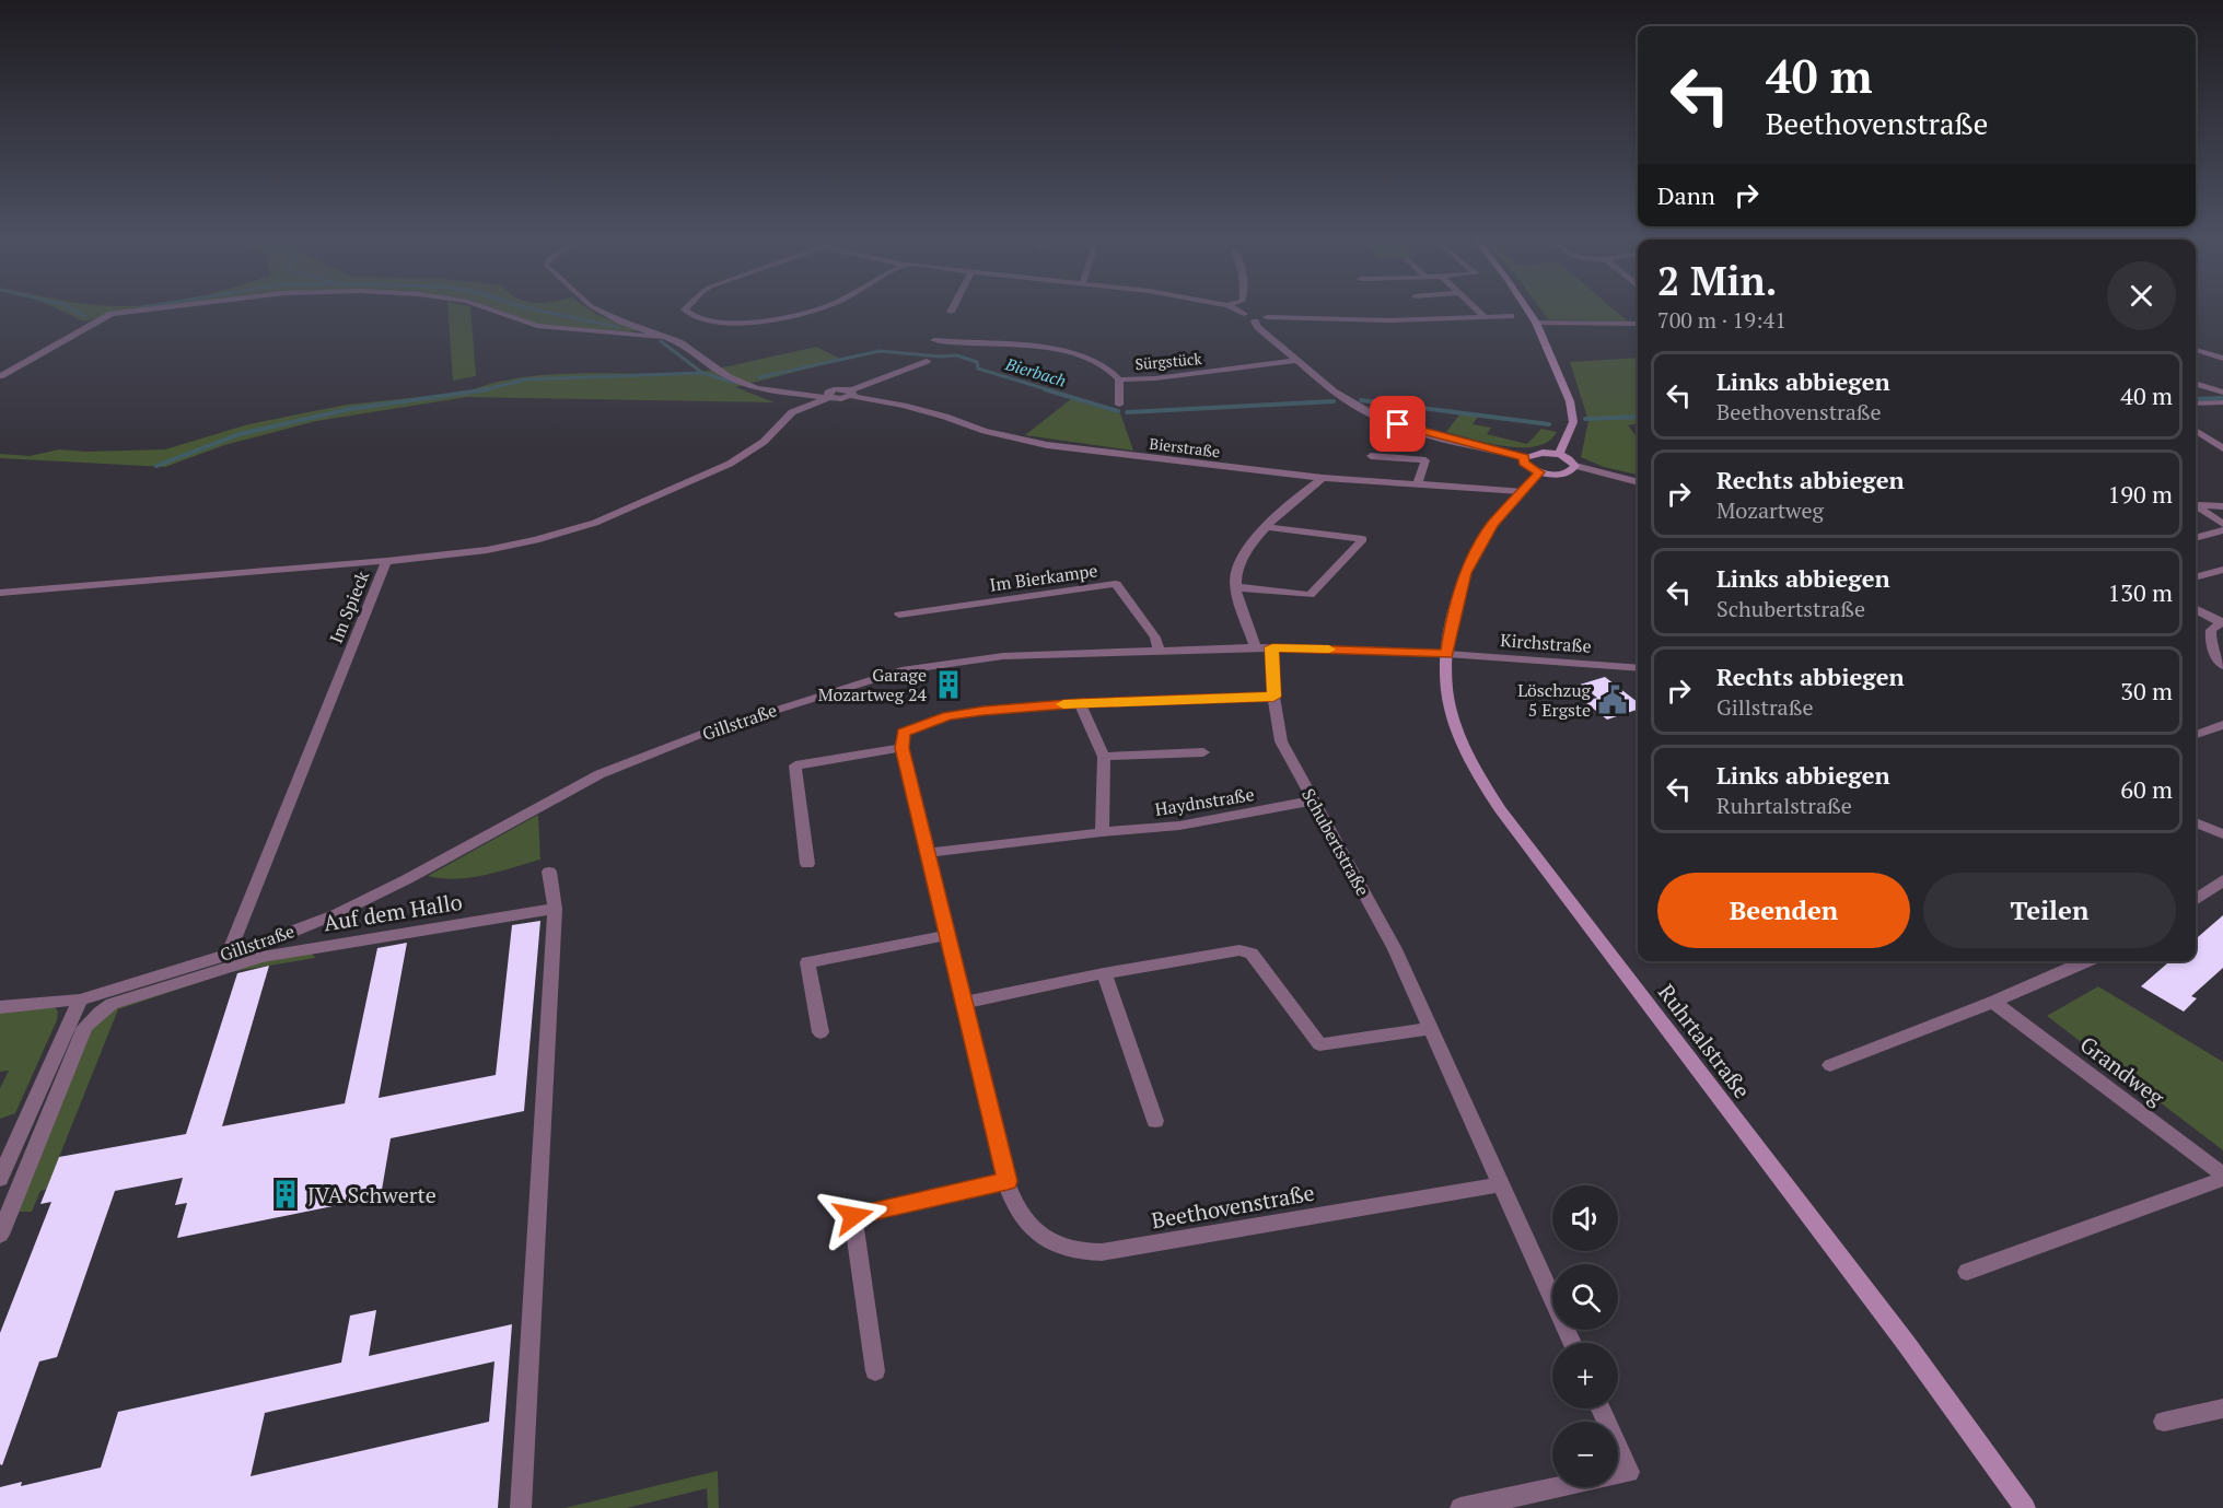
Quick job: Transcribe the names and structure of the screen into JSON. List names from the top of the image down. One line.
{"streets":{"main road":["Ruhrtalstraße"],"street":["Sürgstück","Bierstraße","Im Bierkampe","Im Spieck","Kirchstraße","Gillstraße","Haydnstraße","Schubertstraße","Auf dem Hallo","Grandweg","Beethovenstraße"]},"crossings":[["Bierstraße","Ruhrtalstraße"],["Im Bierkampe","Gillstraße"],["Im Spieck","Gillstraße"],["Kirchstraße","Gillstraße"],["Kirchstraße","Ruhrtalstraße"],["Gillstraße","Schubertstraße"],["Gillstraße","Ruhrtalstraße"],["Haydnstraße","Schubertstraße"],["Haydnstraße","Beethovenstraße"],["Schubertstraße","Beethovenstraße"]],"water":["Bierbach"],"places":{"building":["Garage Mozartweg 24","JVA Schwerte"],"public building":["Löschzug 5 Ergste"]},"page":{"turn":["40 m","Beethovenstraße"],"then":"Dann","heading":["2 Min.","700 m · 19:41"],"list":[{"name":"Links abbiegen","note":"Beethovenstraße","value":"40 m"},{"name":"Rechts abbiegen","note":"Mozartweg","value":"190 m"},{"name":"Links abbiegen","note":"Schubertstraße","value":"130 m"},{"name":"Rechts abbiegen","note":"Gillstraße","value":"30 m"},{"name":"Links abbiegen","note":"Ruhrtalstraße","value":"60 m"}],"buttons":["Beenden","Teilen"],"map_buttons":["+","−"]}}
